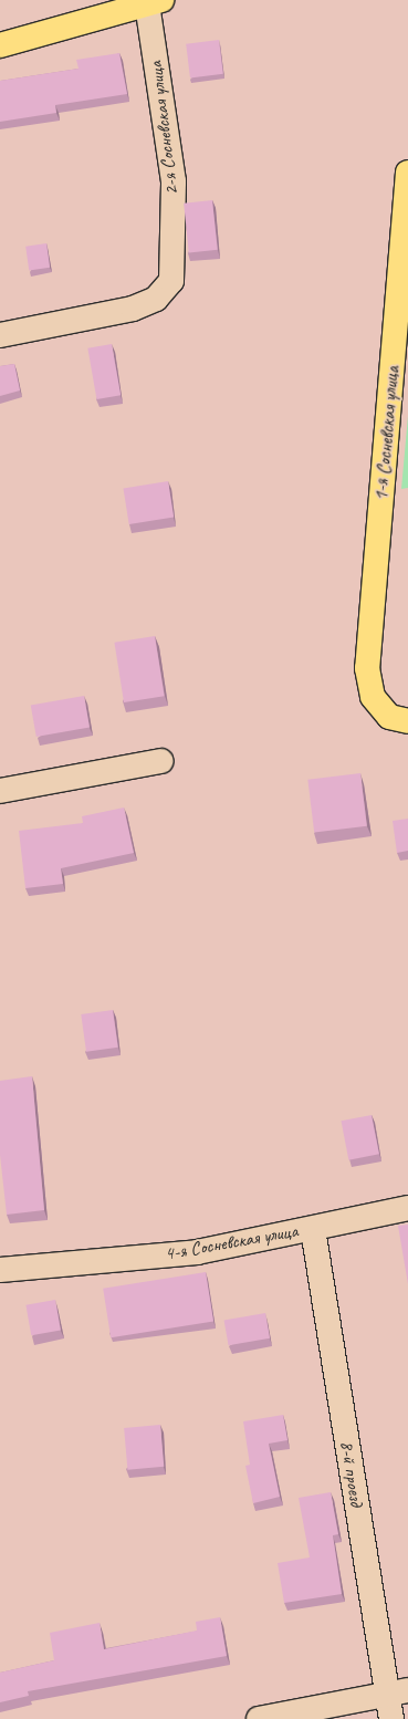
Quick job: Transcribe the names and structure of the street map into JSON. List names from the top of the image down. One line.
{"streets":{"main road":["1-я Сосневская улица"],"street":["2-я Сосневская улица","4-я Сосневская улица","8-й проезд"]},"crossings":[["4-я Сосневская улица","8-й проезд"]]}
